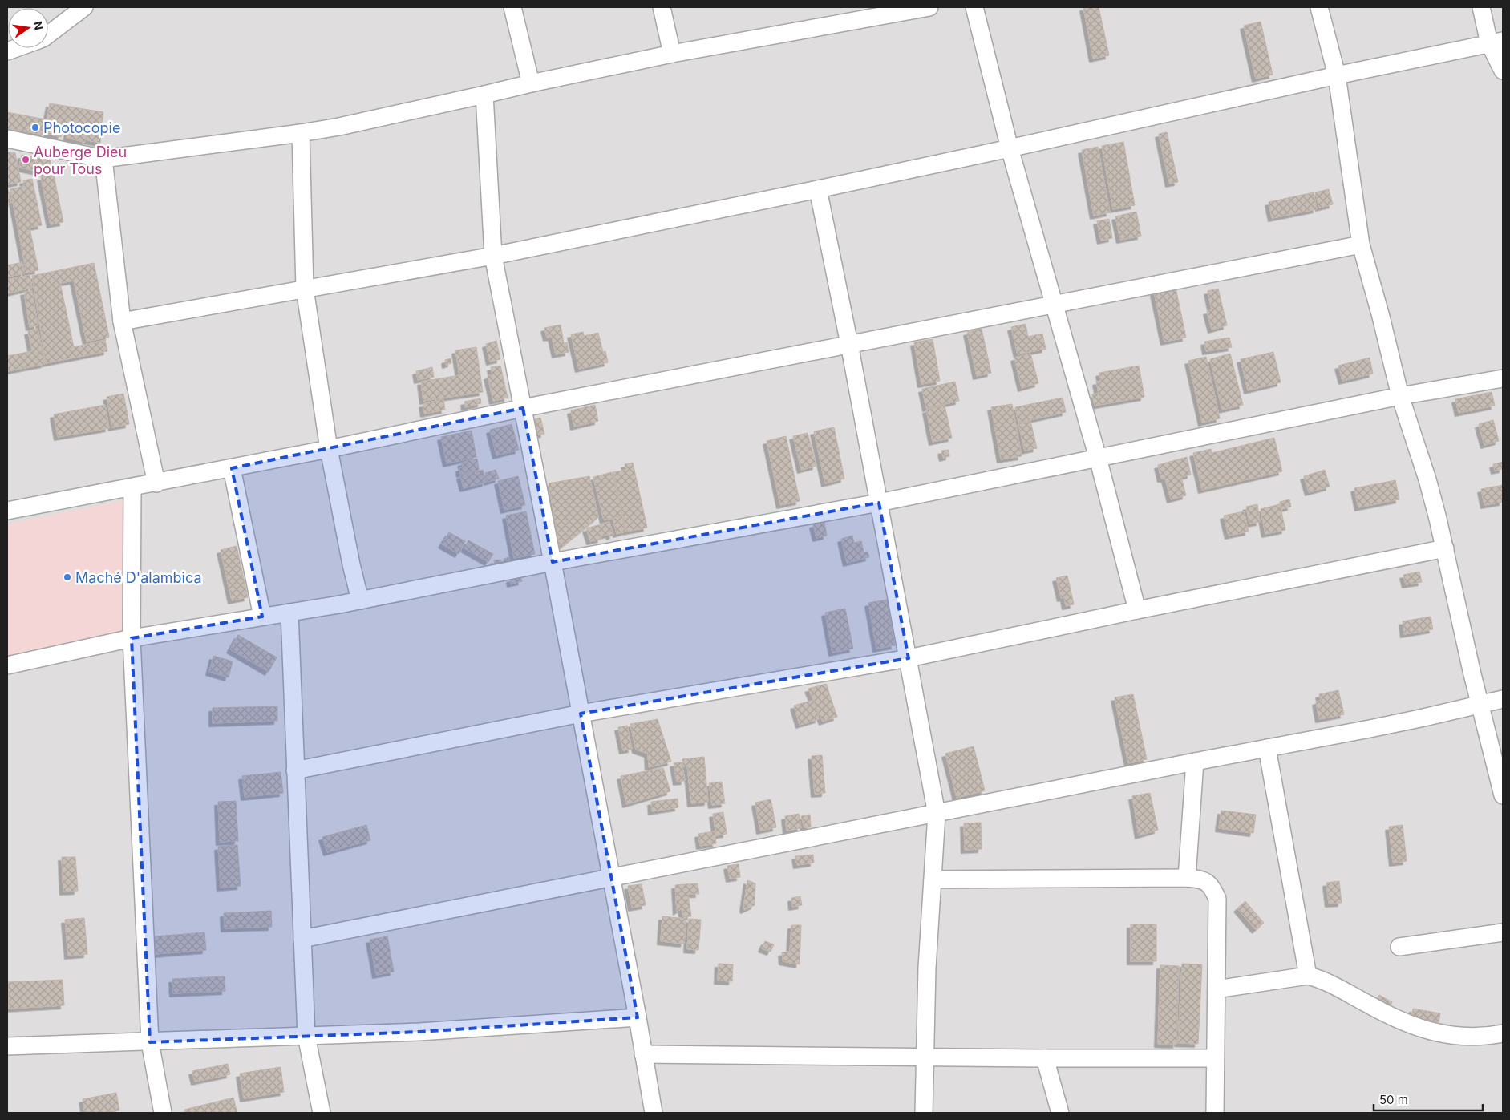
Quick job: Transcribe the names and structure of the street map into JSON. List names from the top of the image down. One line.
{"places":["Photocopie","Auberge Dieu pour Tous","Maché D'alambica"],"scale_bar":"50 m","north":"right"}
